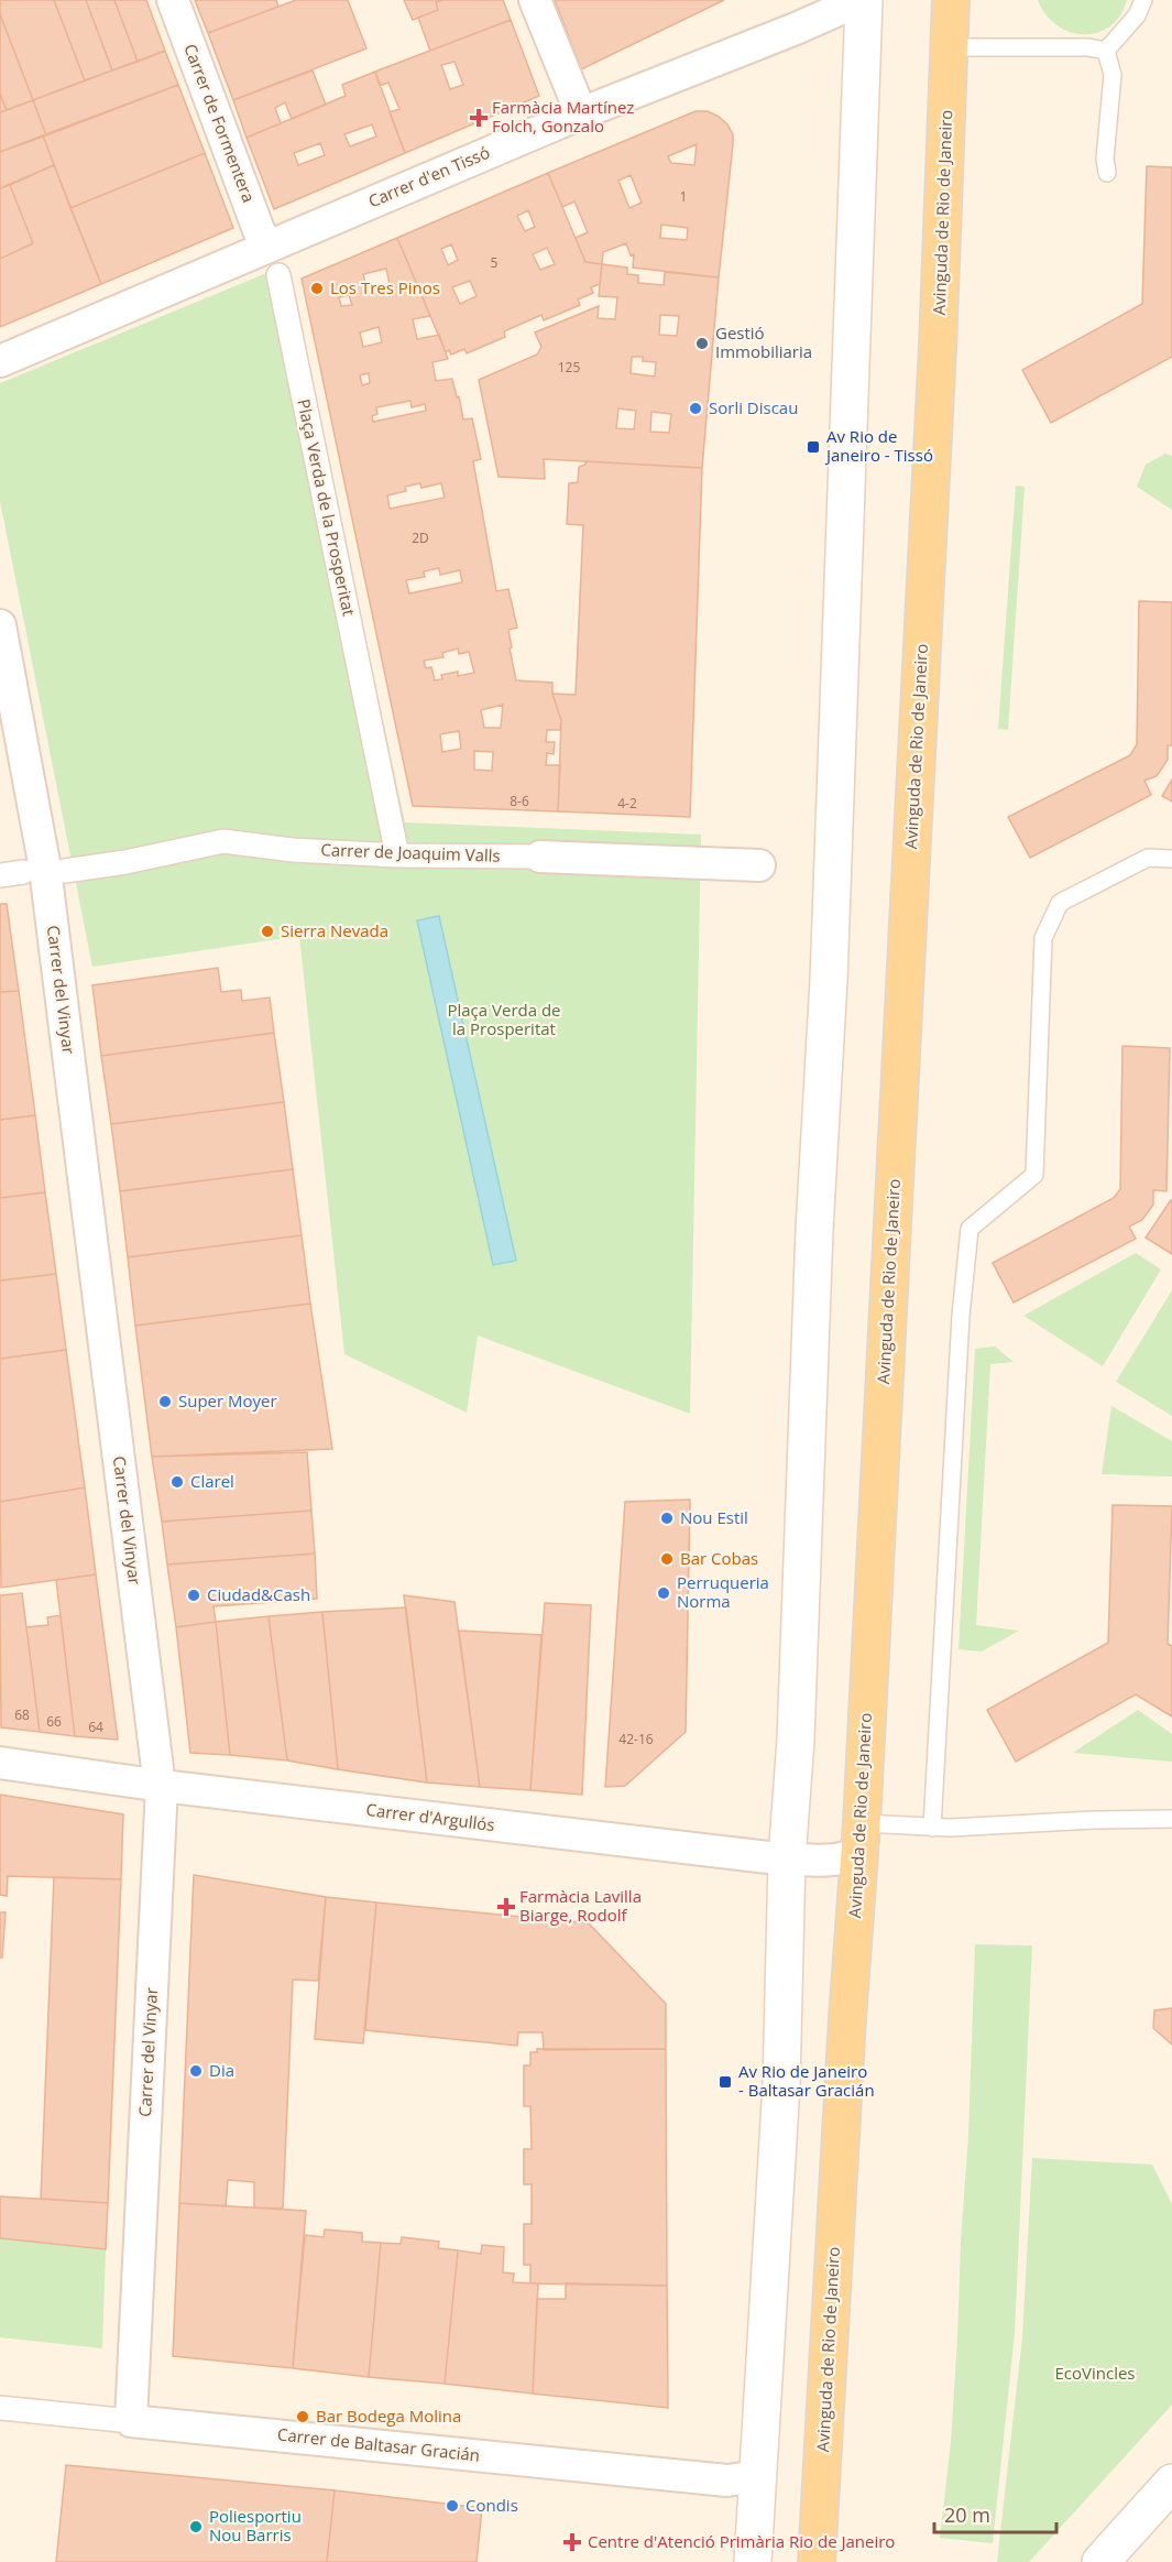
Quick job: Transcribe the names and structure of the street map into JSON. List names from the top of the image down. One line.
{"streets":{"main road":["Avinguda de Rio de Janeiro"],"street":["Carrer de Formentera","Carrer d'en Tissó","Plaça Verda de la Prosperitat","Carrer de Joaquim Valls","Carrer del Vinyar","Carrer d'Argullós","Carrer de Baltasar Gracián"]},"crossings":[["Carrer de Formentera","Carrer d'en Tissó"],["Avinguda de Rio de Janeiro","Carrer d'Argullós"],["Plaça Verda de la Prosperitat","Carrer de Joaquim Valls"],["Carrer del Vinyar","Carrer d'Argullós"],["Carrer del Vinyar","Carrer de Baltasar Gracián"]],"parks":["Plaça Verda de la Prosperitat","EcoVincles"],"places":{"health":["Farmàcia Martínez Folch, Gonzalo","Farmàcia Lavilla Biarge, Rodolf","Centre d'Atenció Primària Rio de Janeiro"],"other":["Los Tres Pinos","Gestió Immobiliaria","Sorli Discau","Sierra Nevada","Super Moyer","Clarel","Nou Estil","Bar Cobas","Perruqueria Norma","Ciudad&Cash","Dia","Bar Bodega Molina","Condis","Poliesportiu Nou Barris"],"transit":["Av Rio de Janeiro - Tissó","Av Rio de Janeiro - Baltasar Gracián"]},"house_numbers":["1","5","125","2D","8-6","4-2","68","66","64","42-16"],"scale_bar":"20 m"}
